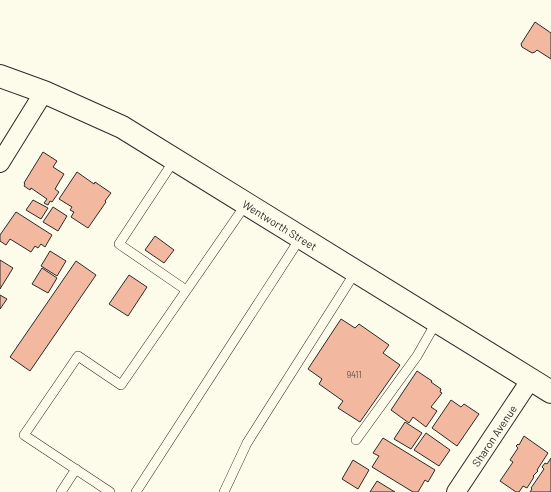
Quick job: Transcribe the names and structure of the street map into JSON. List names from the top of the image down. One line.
{"streets":{"main road":["Wentworth Street"],"street":["Sharon Avenue"]},"crossings":[["Wentworth Street","Sharon Avenue"]],"house_numbers":["9411"]}
